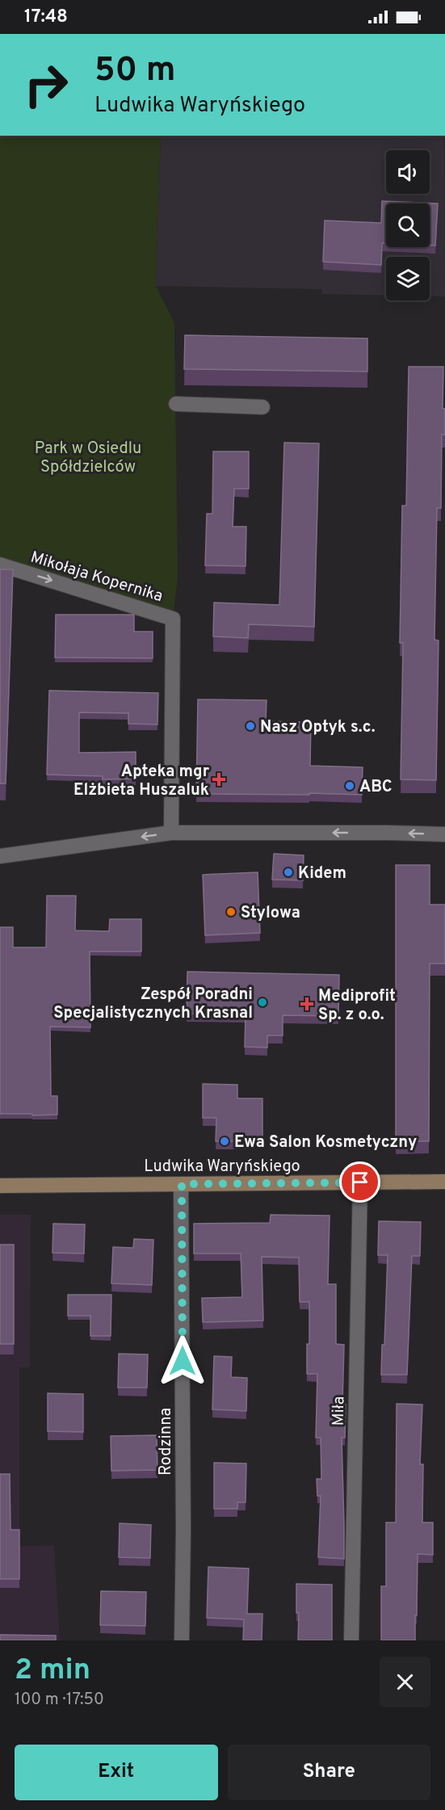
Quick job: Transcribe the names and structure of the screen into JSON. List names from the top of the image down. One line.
{"streets":{"main road":["Ludwika Waryńskiego"],"street":["Mikołaja Kopernika","Miła","Rodzinna"]},"crossings":[["Ludwika Waryńskiego","Miła"],["Ludwika Waryńskiego","Rodzinna"]],"one_way":["Mikołaja Kopernika"],"parks":["Park w Osiedlu Spółdzielców"],"places":{"other":["Nasz Optyk s.c.","ABC","Kidem","Stylowa","Zespół Poradni Specjalistycznych Krasnal","Ewa Salon Kosmetyczny"],"health":["Apteka mgr Elżbieta Huszaluk","Mediprofit Sp. z o.o."]},"page":{"status":"17:48","turn":["50 m","Ludwika Waryńskiego"],"heading":["2 min","100 m · 17:50"],"buttons":["Exit","Share"]}}
